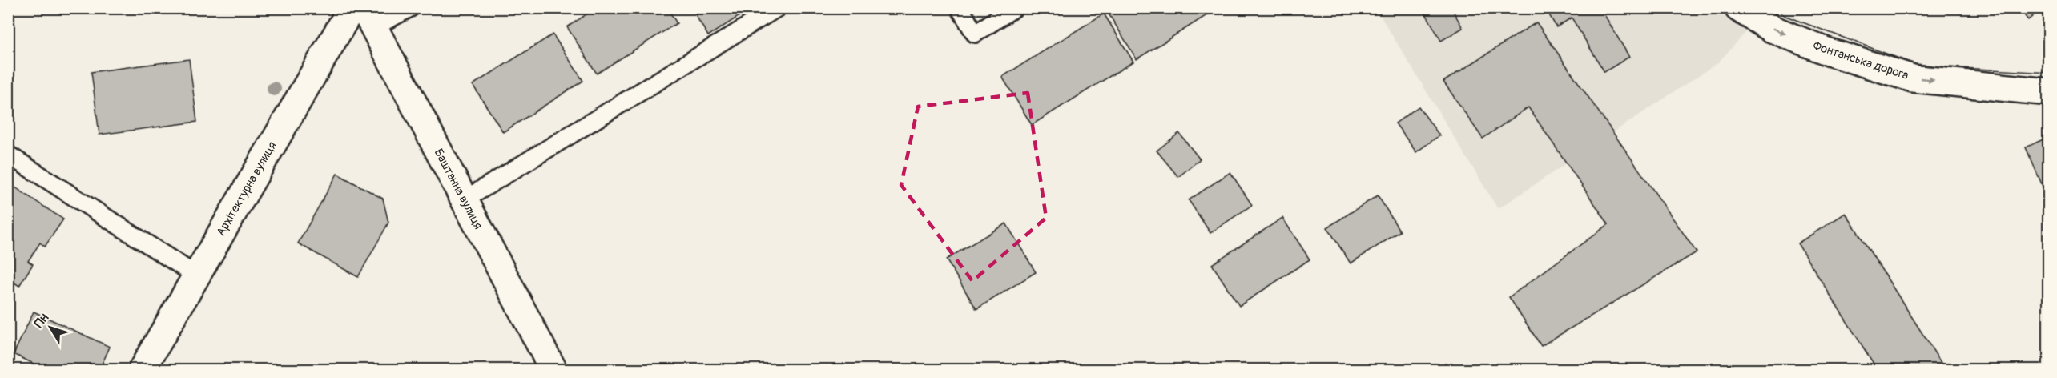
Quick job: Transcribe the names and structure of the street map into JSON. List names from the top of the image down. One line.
{"streets":{"street":["Фонтанська дорога","Архітектурна вулиця","Баштанна вулиця"]},"one_way":["Фонтанська дорога"],"north":"top left"}
